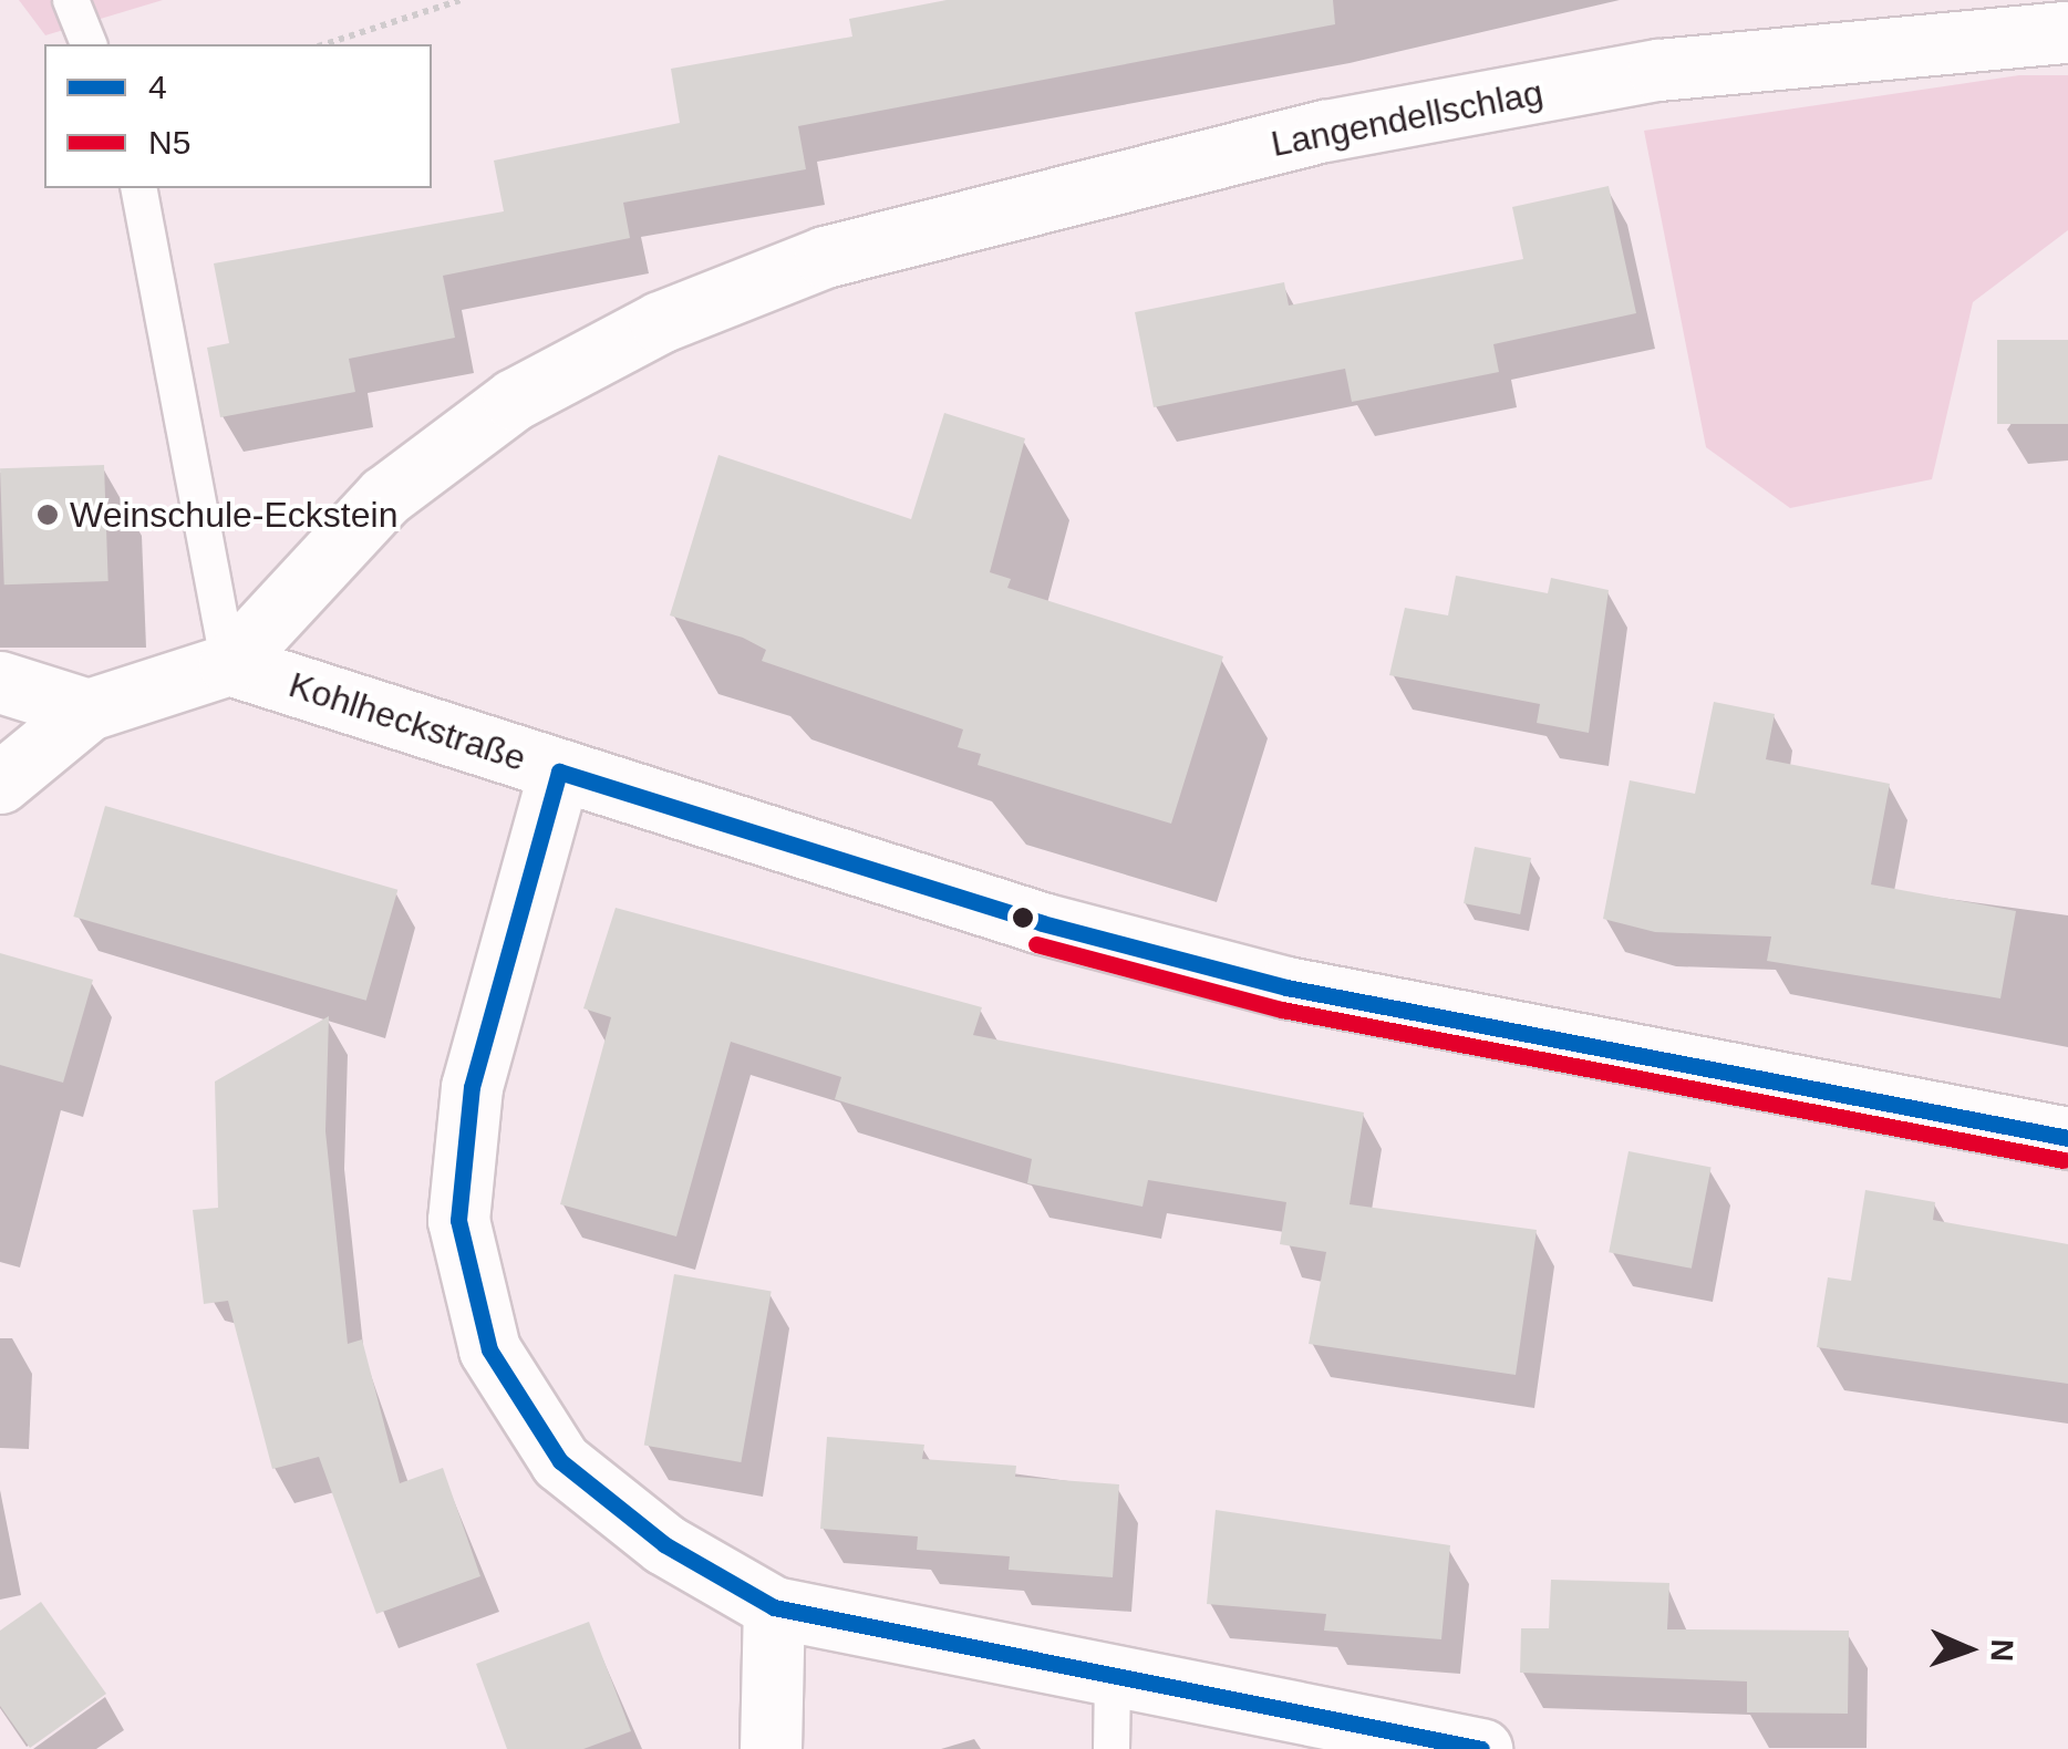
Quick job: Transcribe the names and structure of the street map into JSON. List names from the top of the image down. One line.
{"streets":{"street":["Langendellschlag","Kohlheckstraße"]},"crossings":[["Langendellschlag","Kohlheckstraße"]],"places":["Weinschule-Eckstein"],"lines":["transit line 4","transit line N5"],"legend":["4","N5"],"north":"right"}
